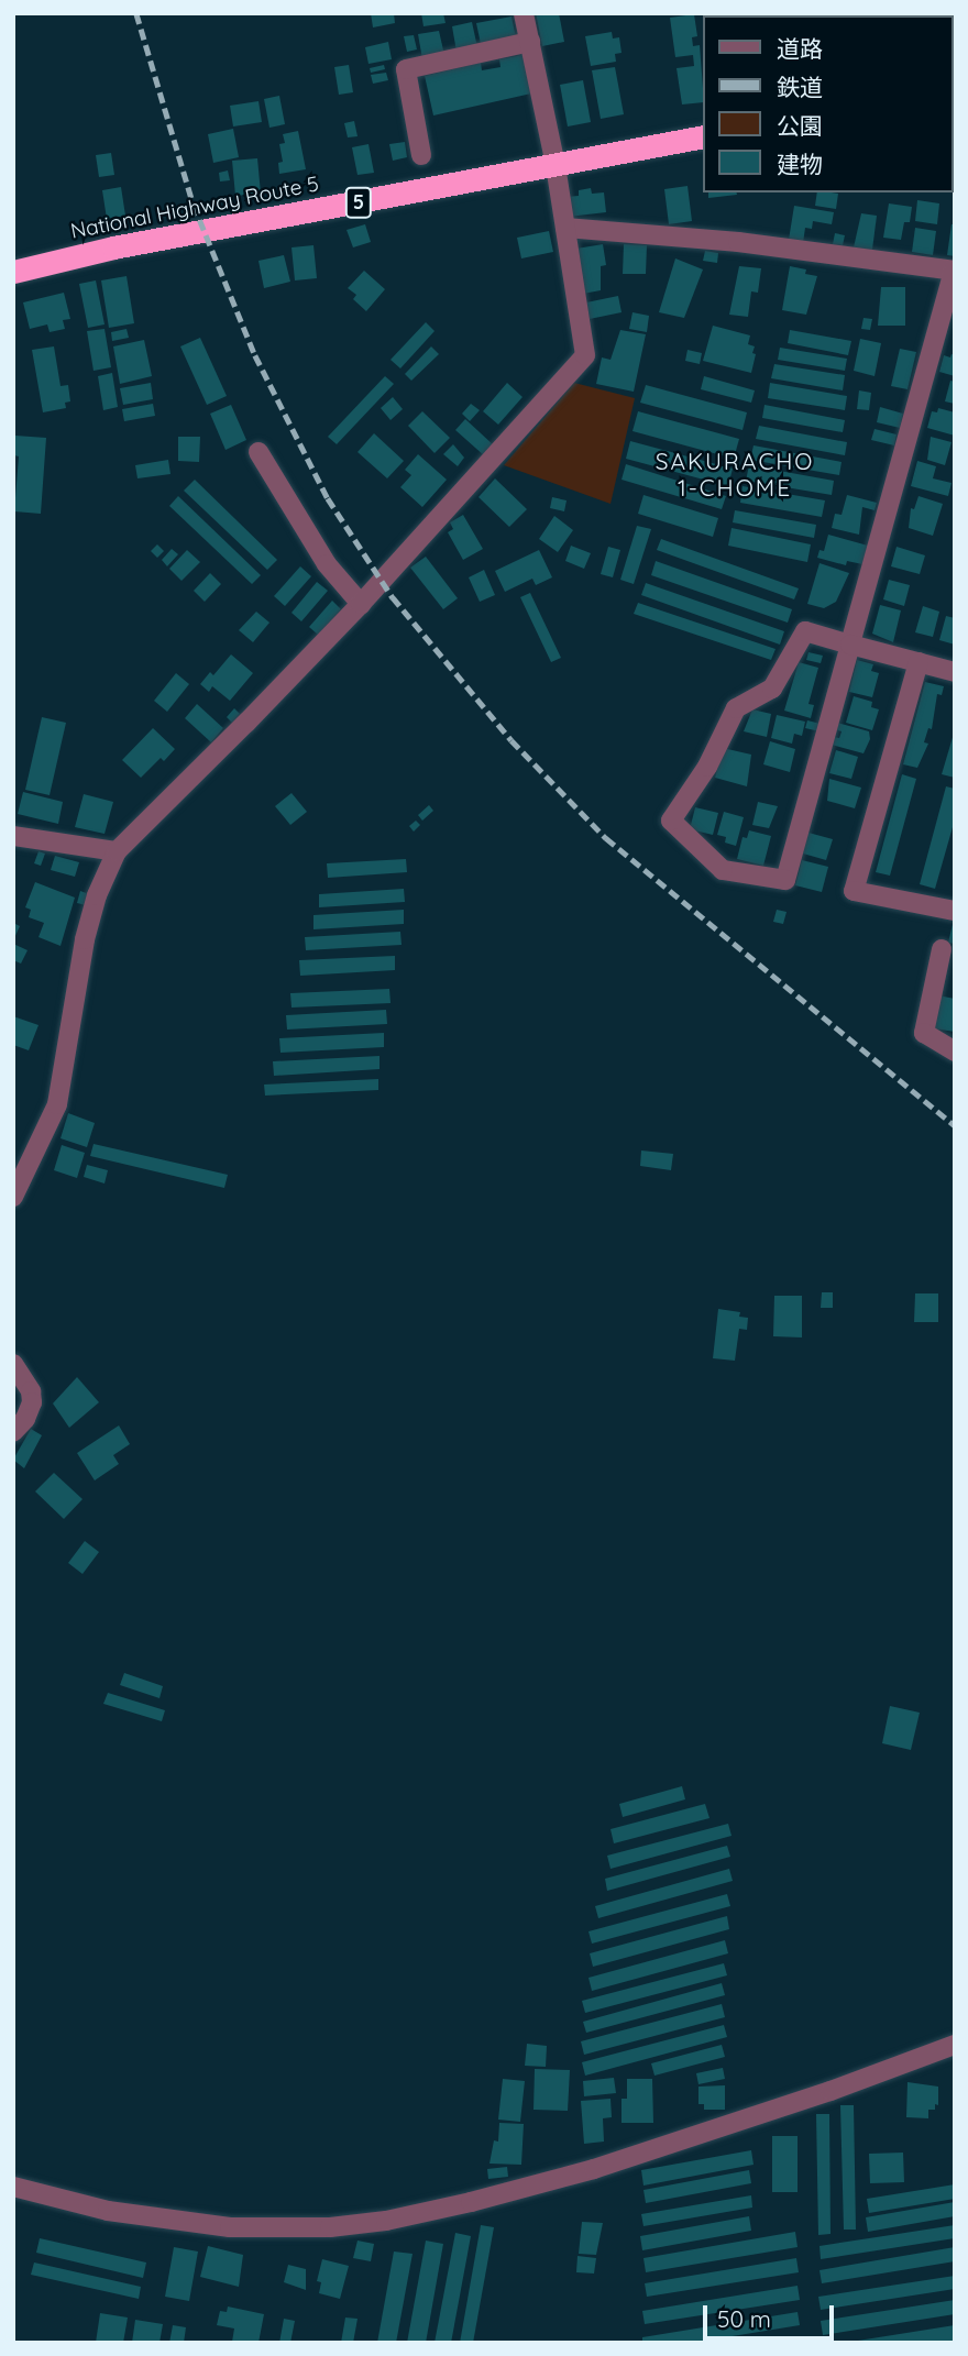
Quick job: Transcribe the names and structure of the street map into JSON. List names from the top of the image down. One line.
{"streets":{"highway":["5","National Highway Route 5"]},"districts":["SAKURACHO 1-CHOME"],"legend":["道路","鉄道","公園","建物"],"scale_bar":"50 m"}
